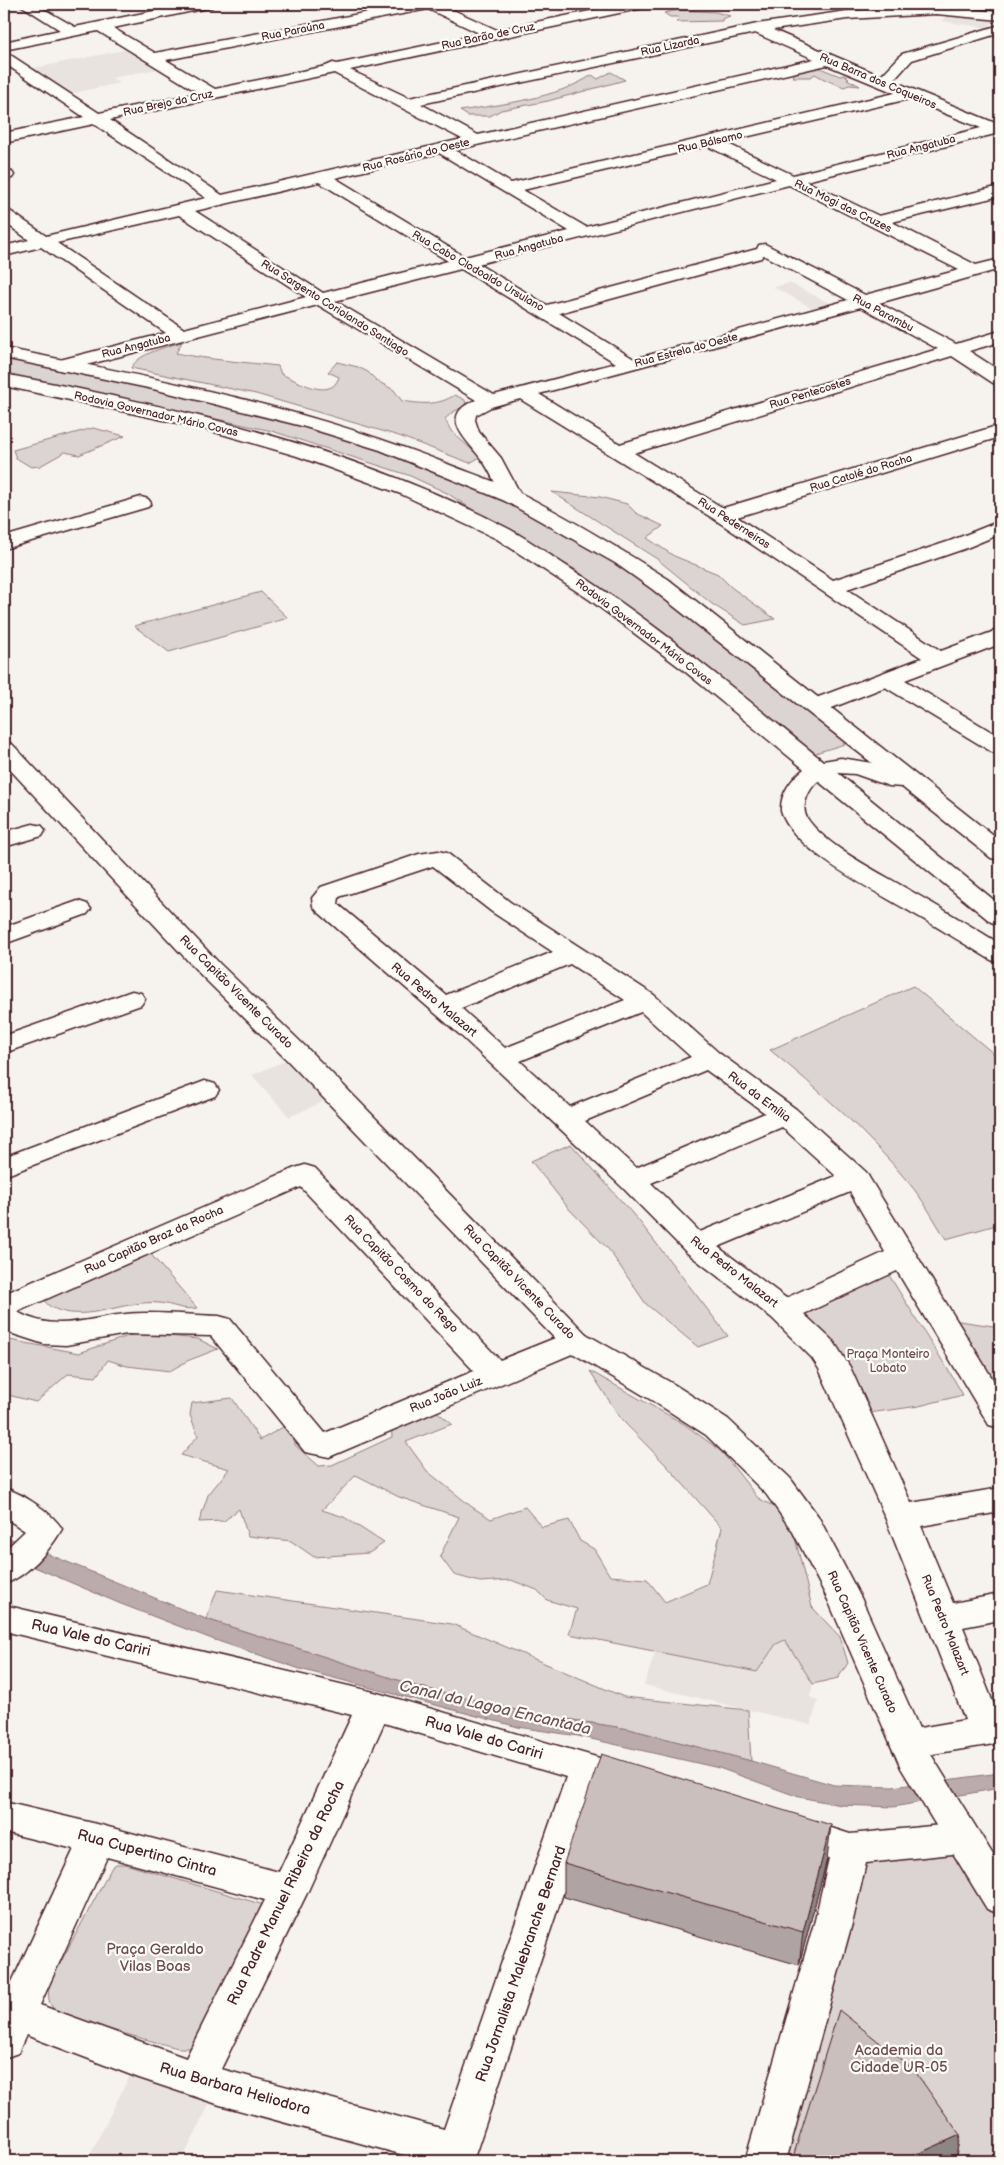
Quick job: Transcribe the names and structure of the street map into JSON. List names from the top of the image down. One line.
{"streets":{"main road":["Rua Paraúna","Rua Barão de Cruz","Rua Lizarda","Rua Barra dos Coqueiros","Rua Brejo da Cruz","Rua Bálsamo","Rua Angatuba","Rua Rosário do Oeste","Rua Mogi das Cruzes","Rua Cabo Clodoaldo Ursulano","Rua Sargento Coriolando Santiago","Rua Parambu","Rua Estrela do Oeste","Rua Pentecostes","Rodovia Governador Mário Covas","Rua Catolé do Rocha","Rua Pederneiras","Rua Capitão Vicente Curado","Rua Pedro Malazart","Rua da Emília","Rua Capitão Braz da Rocha","Rua Capitão Cosmo do Rego","Rua João Luiz","Rua Vale do Cariri","Rua Cupertino Cintra","Rua Padre Manuel Ribeiro da Rocha","Rua Jornalista Malebranche Bernard","Rua Barbara Heliodora"]},"crossings":[["Rua Barão de Cruz","Rua Brejo da Cruz"],["Rua Lizarda","Rua Barra dos Coqueiros"],["Rua Barra dos Coqueiros","Rua Bálsamo"],["Rua Barra dos Coqueiros","Rua Angatuba"],["Rua Barra dos Coqueiros","Rua Rosário do Oeste"],["Rua Bálsamo","Rua Mogi das Cruzes"],["Rua Angatuba","Rua Mogi das Cruzes"],["Rua Angatuba","Rua Cabo Clodoaldo Ursulano"],["Rua Angatuba","Rua Sargento Coriolando Santiago"],["Rua Rosário do Oeste","Rua Cabo Clodoaldo Ursulano"],["Rua Rosário do Oeste","Rua Sargento Coriolando Santiago"],["Rua Mogi das Cruzes","Rua Estrela do Oeste"],["Rua Cabo Clodoaldo Ursulano","Rua Parambu"],["Rua Cabo Clodoaldo Ursulano","Rua Estrela do Oeste"],["Rua Sargento Coriolando Santiago","Rua Estrela do Oeste"],["Rua Parambu","Rua Estrela do Oeste"],["Rua Parambu","Rua Pentecostes"],["Rua Estrela do Oeste","Rua Pederneiras"],["Rua Pentecostes","Rua Pederneiras"],["Rua Catolé do Rocha","Rua Pederneiras"],["Rua Capitão Vicente Curado","Rua João Luiz"],["Rua Pedro Malazart","Rua da Emília"],["Rua Capitão Braz da Rocha","Rua Capitão Cosmo do Rego"],["Rua Capitão Cosmo do Rego","Rua João Luiz"],["Rua Vale do Cariri","Rua Padre Manuel Ribeiro da Rocha"],["Rua Vale do Cariri","Rua Jornalista Malebranche Bernard"],["Rua Cupertino Cintra","Rua Padre Manuel Ribeiro da Rocha"],["Rua Padre Manuel Ribeiro da Rocha","Rua Barbara Heliodora"],["Rua Jornalista Malebranche Bernard","Rua Barbara Heliodora"]],"water":["Canal da Lagoa Encantada"],"parks":["Praça Monteiro Lobato","Praça Geraldo Vilas Boas","Academia da Cidade UR-05"]}
